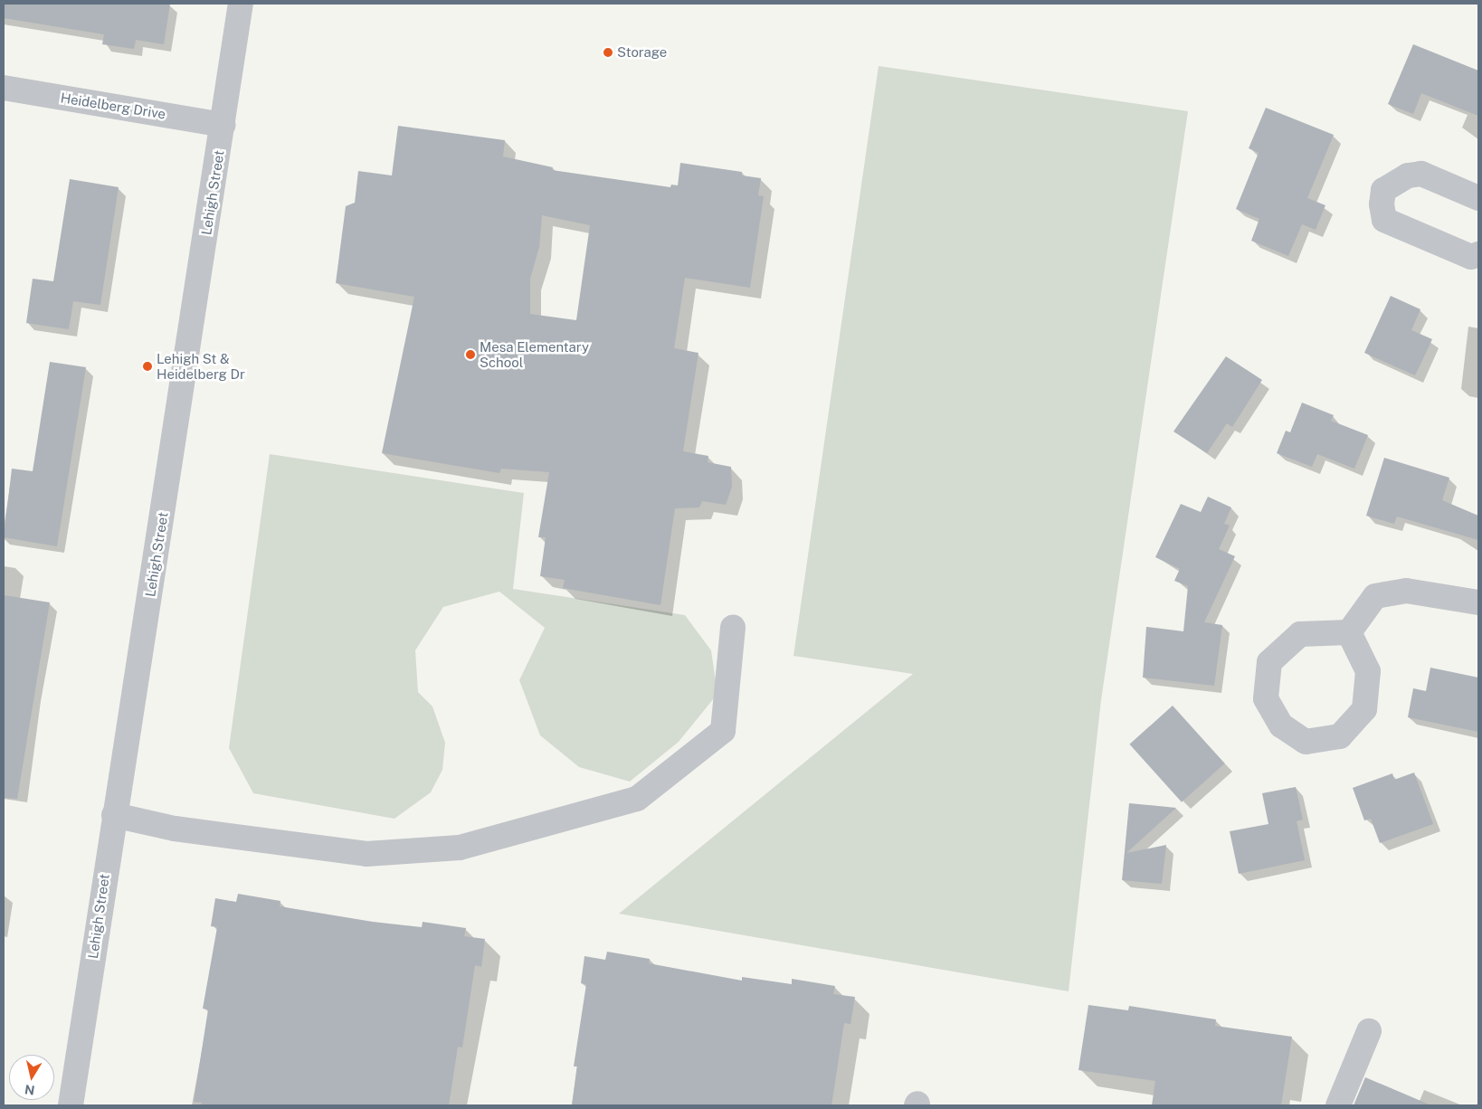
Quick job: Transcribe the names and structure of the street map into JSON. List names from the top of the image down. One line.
{"streets":{"street":["Heidelberg Drive","Lehigh Street"]},"crossings":[["Heidelberg Drive","Lehigh Street"]],"places":["Storage","Mesa Elementary School","Lehigh St & Heidelberg Dr"],"north":"bottom"}
